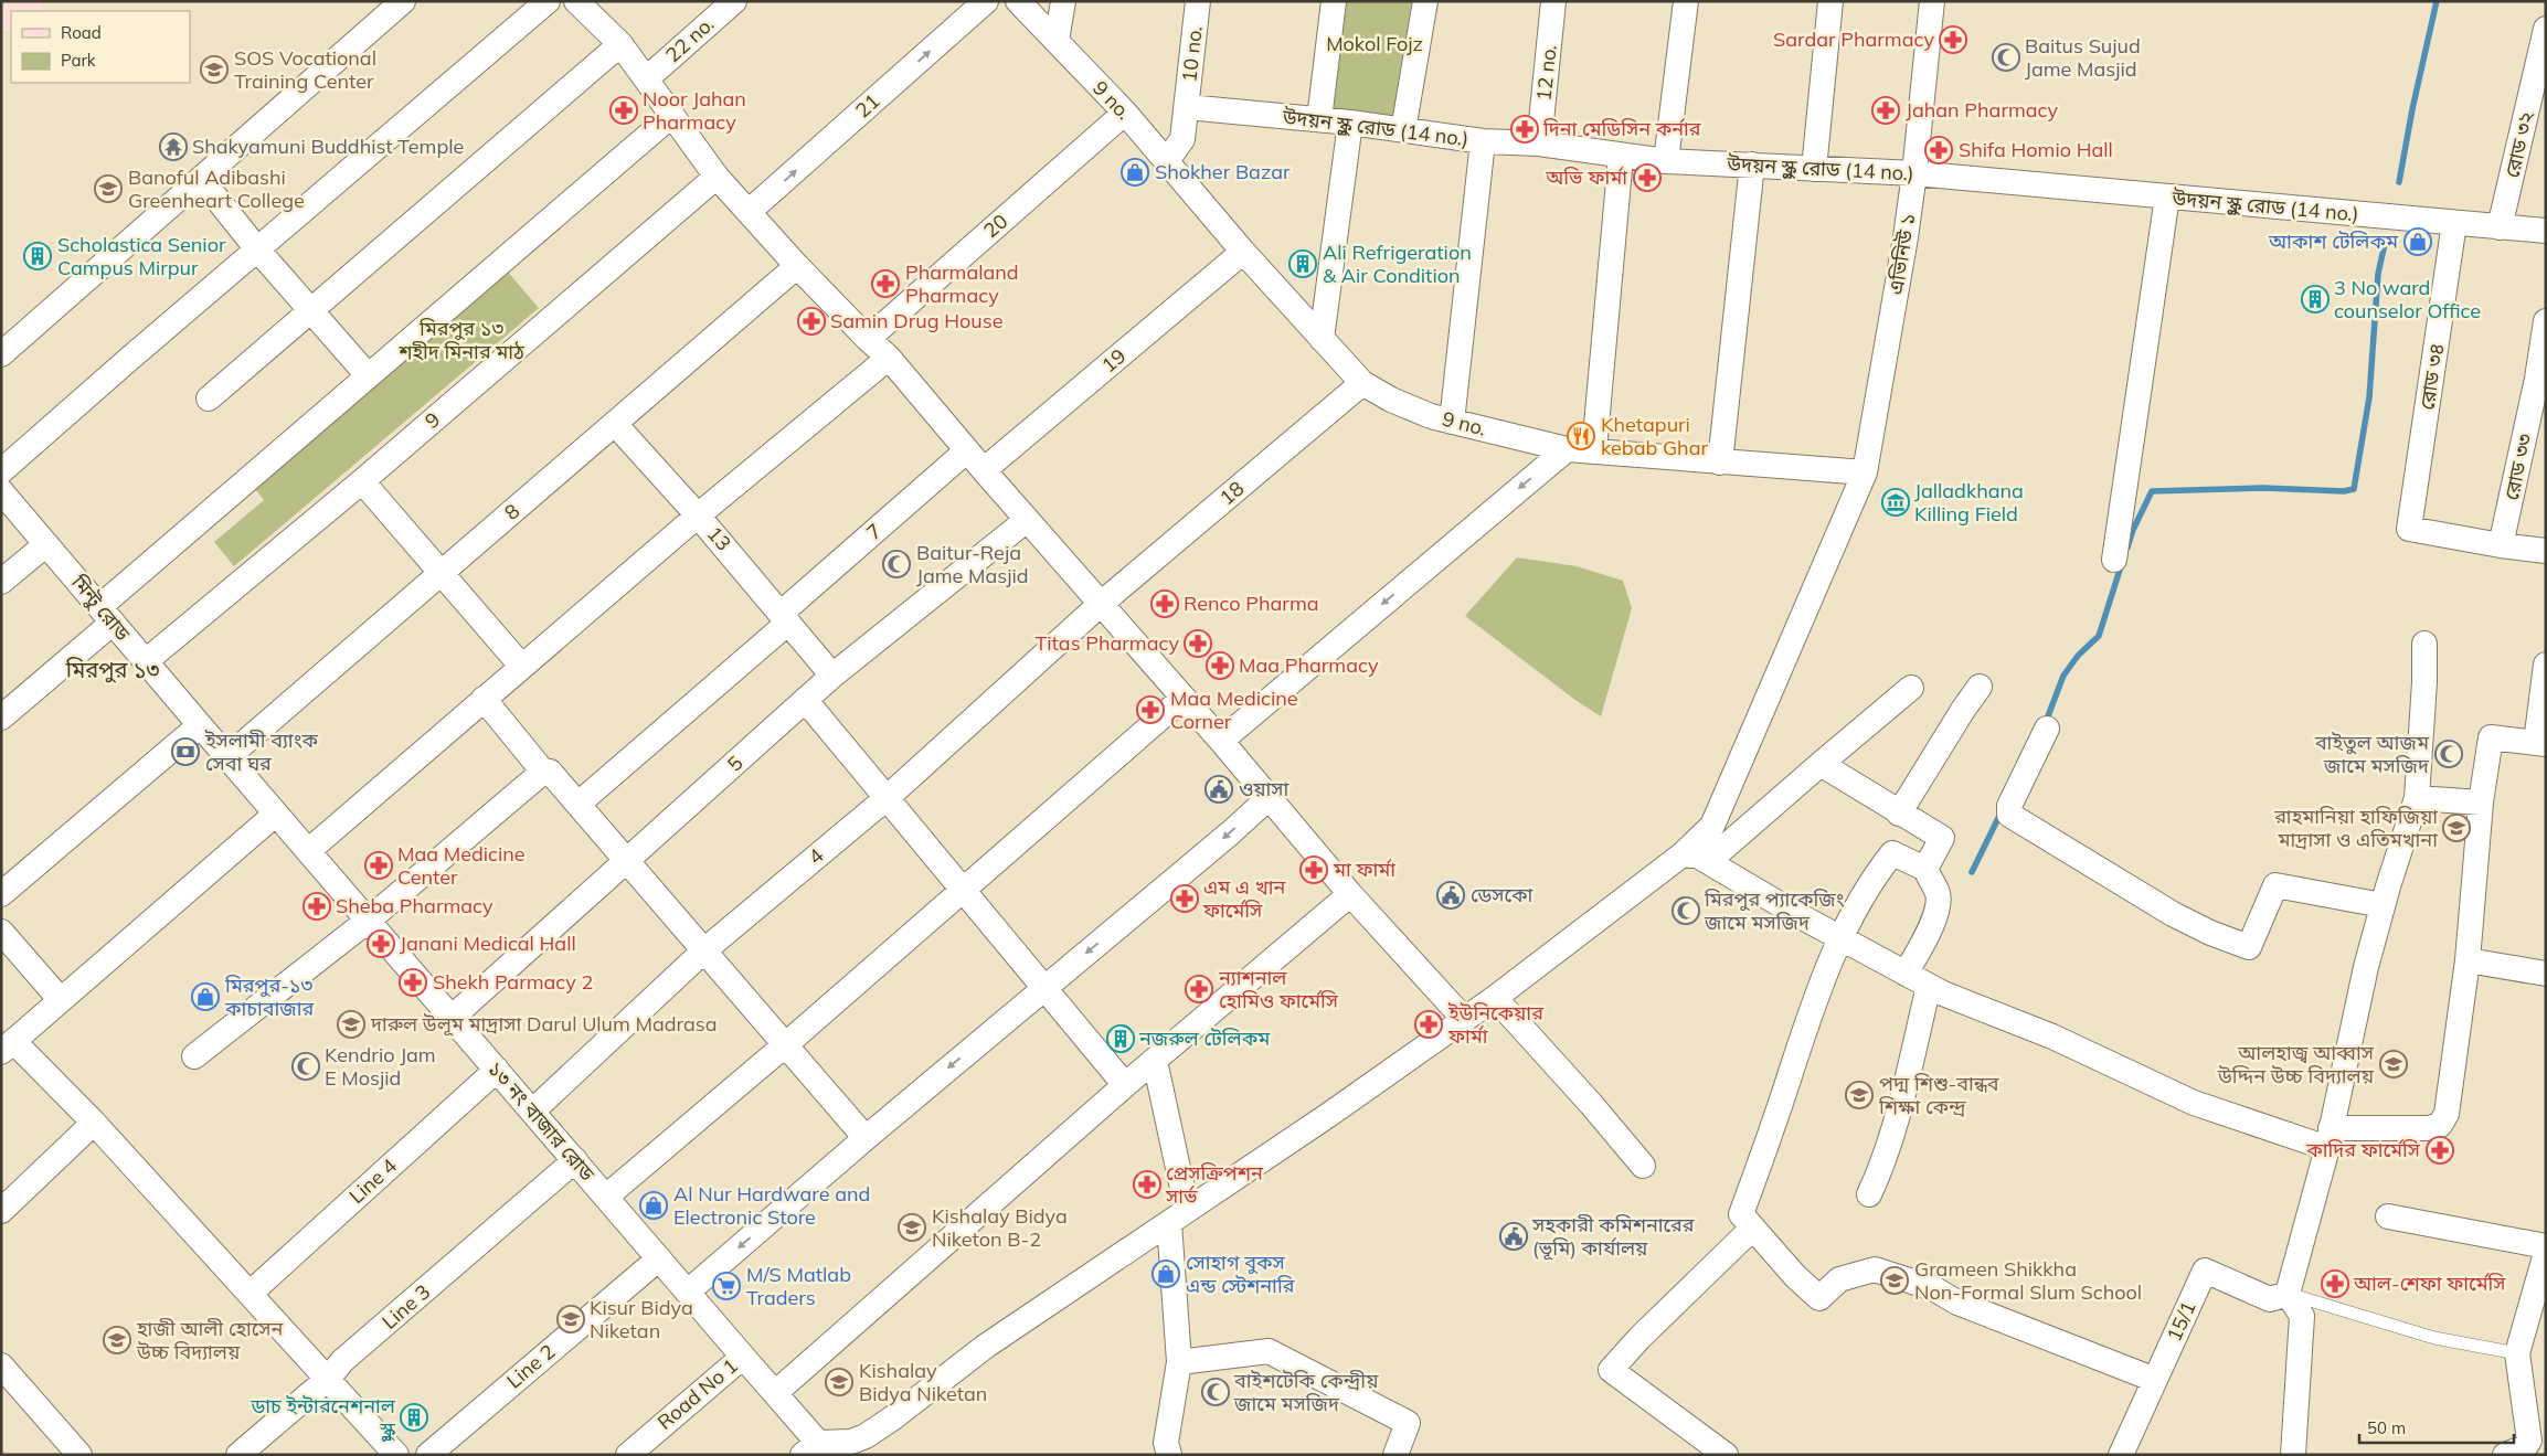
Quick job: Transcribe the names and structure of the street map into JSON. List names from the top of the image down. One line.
{"streets":{"street":["22 no.","10 no.","12 no.","9 no.","21","উদয়ন স্কুল রোড (14 no.)","রোড ৩২","20","এভিনিউ ১","19","রোড ৩৪","9","রোড ৩৩","18","8","7","13","মিন্টু রোড","5","4","১৩ নং বাজার রোড","Line 4","Line 3","15/1","Line 2","Road No 1"]},"crossings":[["10 no.","উদয়ন স্কুল রোড (14 no.)"],["12 no.","উদয়ন স্কুল রোড (14 no.)"],["9 no.","20"],["9 no.","এভিনিউ ১"],["9 no.","19"],["9 no.","18"],["উদয়ন স্কুল রোড (14 no.)","রোড ৩২"],["উদয়ন স্কুল রোড (14 no.)","এভিনিউ ১"],["উদয়ন স্কুল রোড (14 no.)","রোড ৩৪"],["রোড ৩৪","রোড ৩৩"],["9","মিন্টু রোড"],["18","4"],["8","13"],["8","১৩ নং বাজার রোড"],["7","13"],["13","5"],["মিন্টু রোড","১৩ নং বাজার রোড"],["5","১৩ নং বাজার রোড"],["4","১৩ নং বাজার রোড"],["১৩ নং বাজার রোড","Line 4"],["১৩ নং বাজার রোড","Line 3"],["১৩ নং বাজার রোড","Line 2"],["১৩ নং বাজার রোড","Road No 1"]],"one_way":["21"],"districts":["মিরপুর ১৩"],"parks":["Mokol Fojz","মিরপুর ১৩ শহীদ মিনার মাঠ"],"places":{"pharmacy":["Sardar Pharmacy","Noor Jahan Pharmacy","Jahan Pharmacy","দিনা মেডিসিন কর্নার","Shifa Homio Hall","অভি ফার্মা","Pharmaland Pharmacy","Samin Drug House","Renco Pharma","Titas Pharmacy","Maa Pharmacy","Maa Medicine Corner","Maa Medicine Center","মা ফার্মা","এম এ খান ফার্মেসি","Sheba Pharmacy","Janani Medical Hall","Shekh Parmacy 2","ন্যাশনাল হোমিও ফার্মেসি","ইউনিকেয়ার ফার্মা","কাদির ফার্মেসি","প্রেসক্রিপশন সার্ভ","আল-শেফা ফার্মেসি"],"mosque":["Baitus Sujud Jame Masjid","Baitur-Reja Jame Masjid","বাইতুল আজম জামে মসজিদ","মিরপুর প্যাকেজিং জামে মসজিদ","Kendrio Jam E Mosjid","বাইশটেকি কেন্দ্রীয় জামে মসজিদ"],"school or university":["SOS Vocational Training Center","Banoful Adibashi Greenheart College","রাহমানিয়া হাফিজিয়া মাদ্রাসা ও এতিমখানা","দারুল উলূম মাদ্রাসা Darul Ulum Madrasa","আলহাজ্ব আব্বাস উদ্দিন উচ্চ বিদ্যালয়","পদ্ম শিশু-বান্ধব শিক্ষা কেন্দ্র","Kishalay Bidya Niketon B-2","Grameen Shikkha Non-Formal Slum School","Kisur Bidya Niketan","হাজী আলী হোসেন উচ্চ বিদ্যালয়","Kishalay Bidya Niketan"],"temple":["Shakyamuni Buddhist Temple"],"shop":["Shokher Bazar","আকাশ টেলিকম","মিরপুর-১৩ কাচাবাজার","Al Nur Hardware and Electronic Store","সোহাগ বুকস এন্ড স্টেশনারি"],"building":["Scholastica Senior Campus Mirpur","Ali Refrigeration & Air Condition","3 No ward counselor Office","নজরুল টেলিকম","ডাচ ইন্টারনেশনাল স্কুল"],"restaurant":["Khetapuri kebab Ghar"],"museum":["Jalladkhana Killing Field"],"bank":["ইসলামী ব্যাংক সেবা ঘর"],"public building":["ওয়াসা","ডেসকো","সহকারী কমিশনারের (ভূমি) কার্যালয়"],"supermarket":["M/S Matlab Traders"]},"legend":["Road","Park"],"scale_bar":"50 m"}
